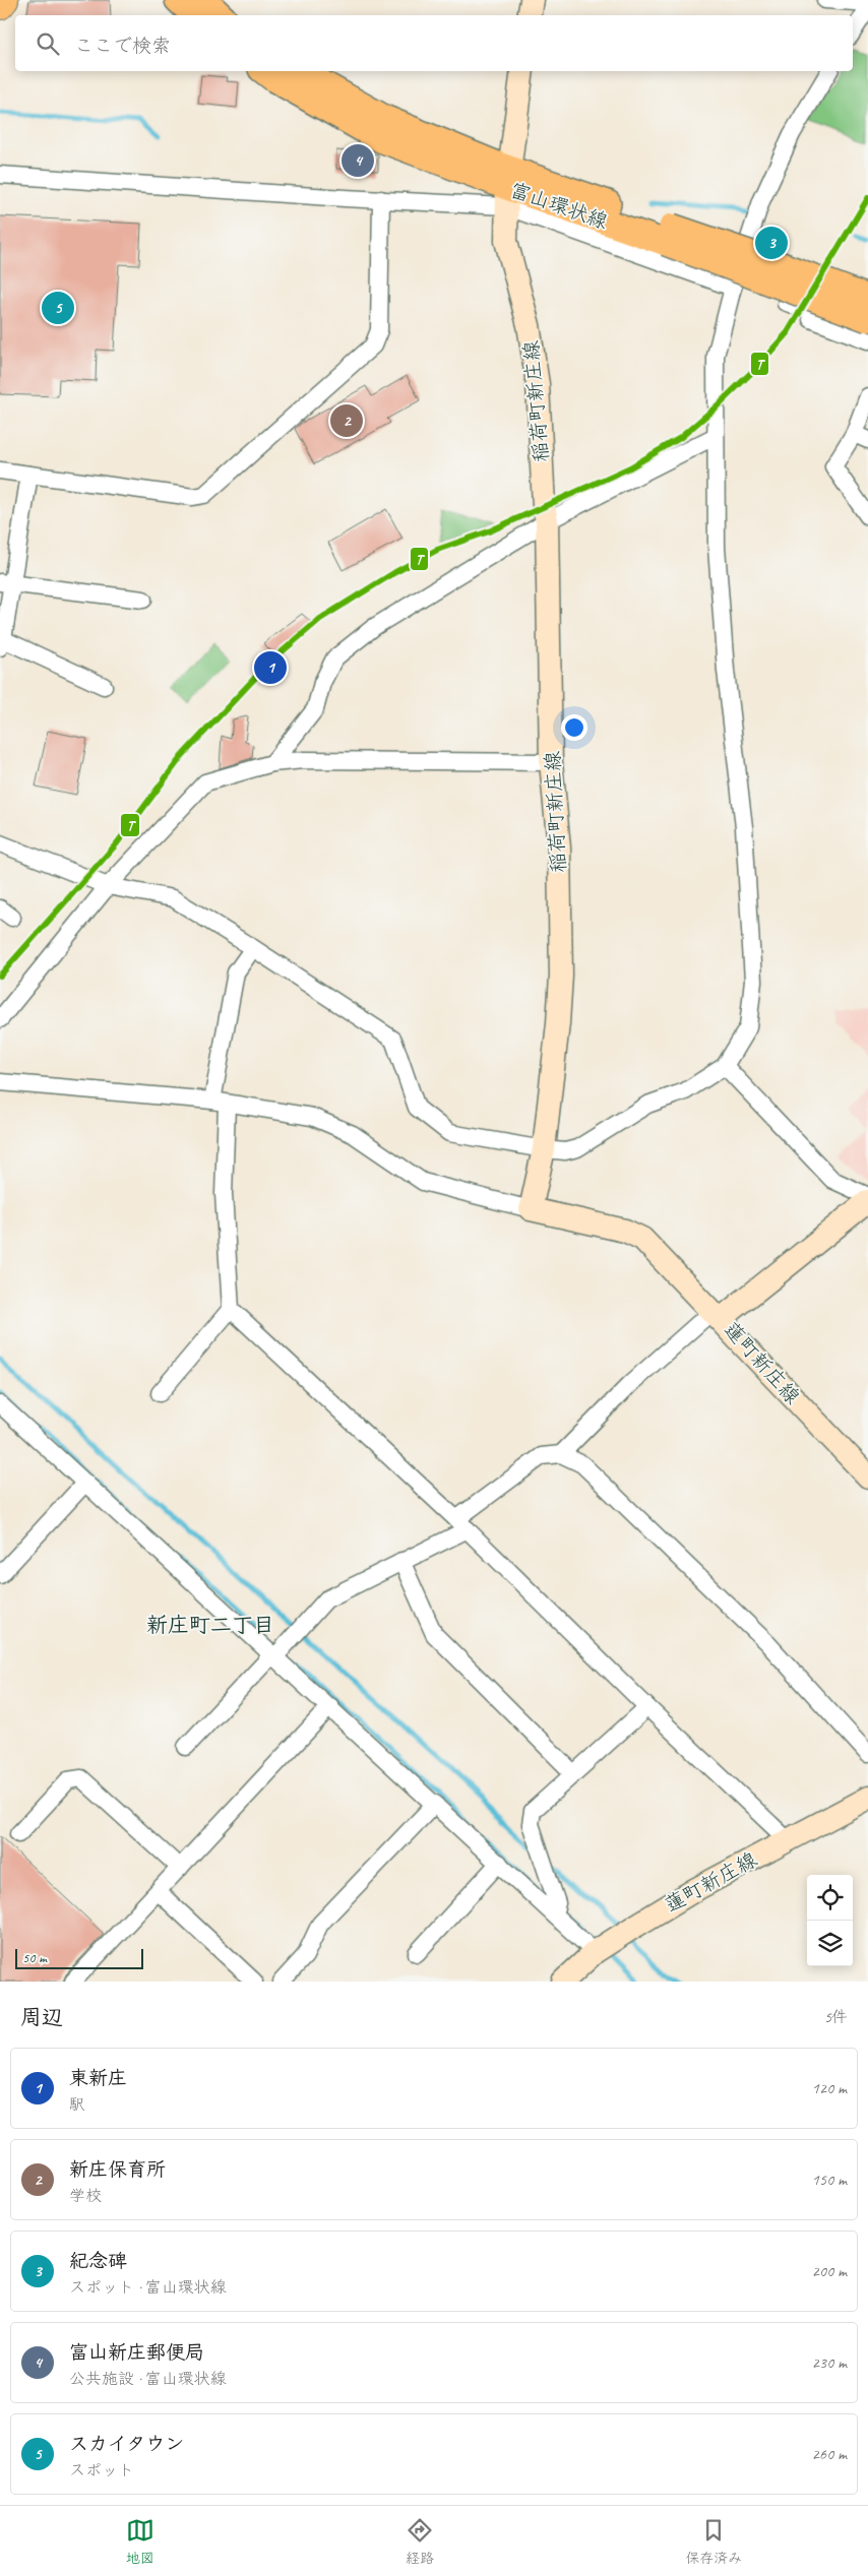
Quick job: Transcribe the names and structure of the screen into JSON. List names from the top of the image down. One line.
{"streets":{"main road":["富山環状線","稲荷町新庄線","蓮町新庄線"]},"crossings":[["富山環状線","稲荷町新庄線"]],"districts":["新庄町二丁目"],"lines":["transit line T"],"scale_bar":"50 m","page":{"search":"ここで検索","pins":["4","3","5","2","1"],"scale":"50 m","heading":["周辺","5件"],"list":[{"mark":"1","name":"東新庄","note":"駅","value":"120 m"},{"mark":"2","name":"新庄保育所","note":"学校","value":"150 m"},{"mark":"3","name":"紀念碑","note":"スポット · 富山環状線","value":"200 m"},{"mark":"4","name":"富山新庄郵便局","note":"公共施設 · 富山環状線","value":"230 m"},{"mark":"5","name":"スカイタウン","note":"スポット","value":"260 m"}],"nav":["地図","経路","保存済み"]}}
